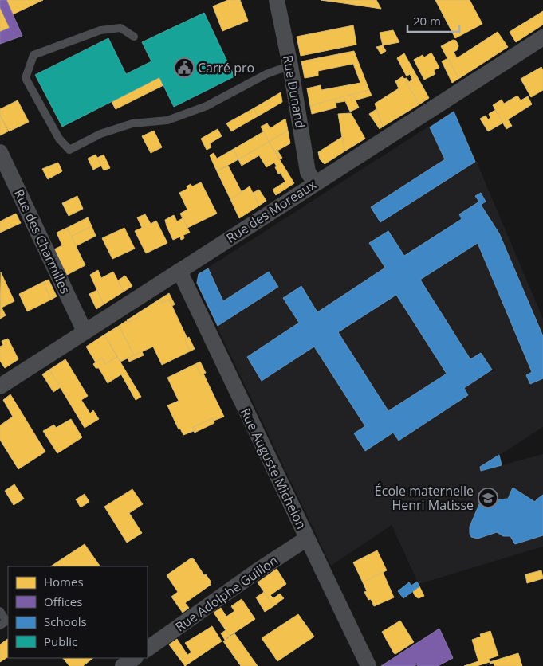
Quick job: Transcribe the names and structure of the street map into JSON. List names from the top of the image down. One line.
{"streets":{"street":["Rue Dunand","Rue des Moreaux","Rue des Charmilles","Rue Auguste Michelon","Rue Adolphe Guillon"]},"crossings":[["Rue Dunand","Rue des Moreaux"],["Rue des Moreaux","Rue des Charmilles"],["Rue des Moreaux","Rue Auguste Michelon"],["Rue Auguste Michelon","Rue Adolphe Guillon"]],"places":{"public building":["Carré pro"],"school or university":["École maternelle Henri Matisse"]},"legend":["Homes","Offices","Schools","Public"],"scale_bar":"20 m"}
